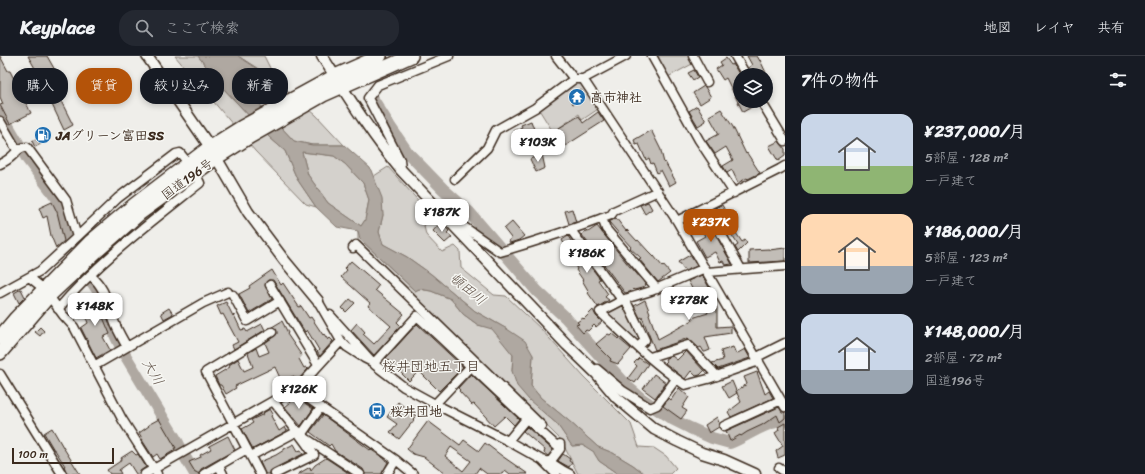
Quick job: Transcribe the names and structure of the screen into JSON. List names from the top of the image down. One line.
{"streets":{"highway":["国道196号"]},"districts":["桜井団地五丁目"],"water":["頓田川","大川"],"places":{"temple":["高市神社"],"fuel station":["JAグリーン富田SS"],"bus stop":["桜井団地"]},"scale_bar":"100 m","page":{"header":"Keyplace","search":"ここで検索","nav":["地図","レイヤ","共有"],"heading":"7件の物件","chip":["購入","賃貸","絞り込み","新着"],"list":[{"name":"¥237,000/月","note":"5部屋 · 128 m² · 一戸建て"},{"name":"¥186,000/月","note":"5部屋 · 123 m² · 一戸建て"},{"name":"¥148,000/月","note":"2部屋 · 72 m² · 国道196号"}],"price":["¥103K","¥187K","¥237K","¥186K","¥278K","¥148K","¥126K"],"scale":"100 m"}}
